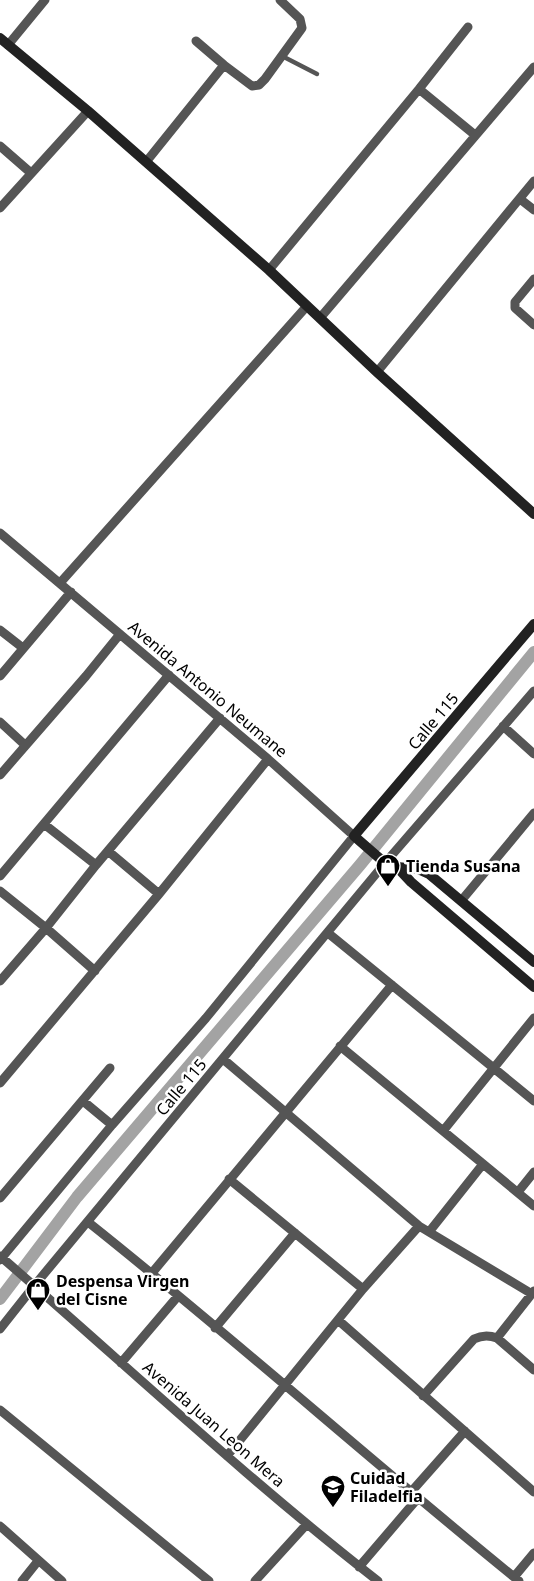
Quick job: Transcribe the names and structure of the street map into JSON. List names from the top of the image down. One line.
{"streets":{"street":["Avenida Antonio Neumane","Calle 115","Avenida Juan Leon Mera"]},"crossings":[["Avenida Antonio Neumane","Calle 115"],["Calle 115","Avenida Juan Leon Mera"]],"places":{"shop":["Tienda Susana","Despensa Virgen del Cisne"],"school or university":["Cuidad Filadelfia"]}}
